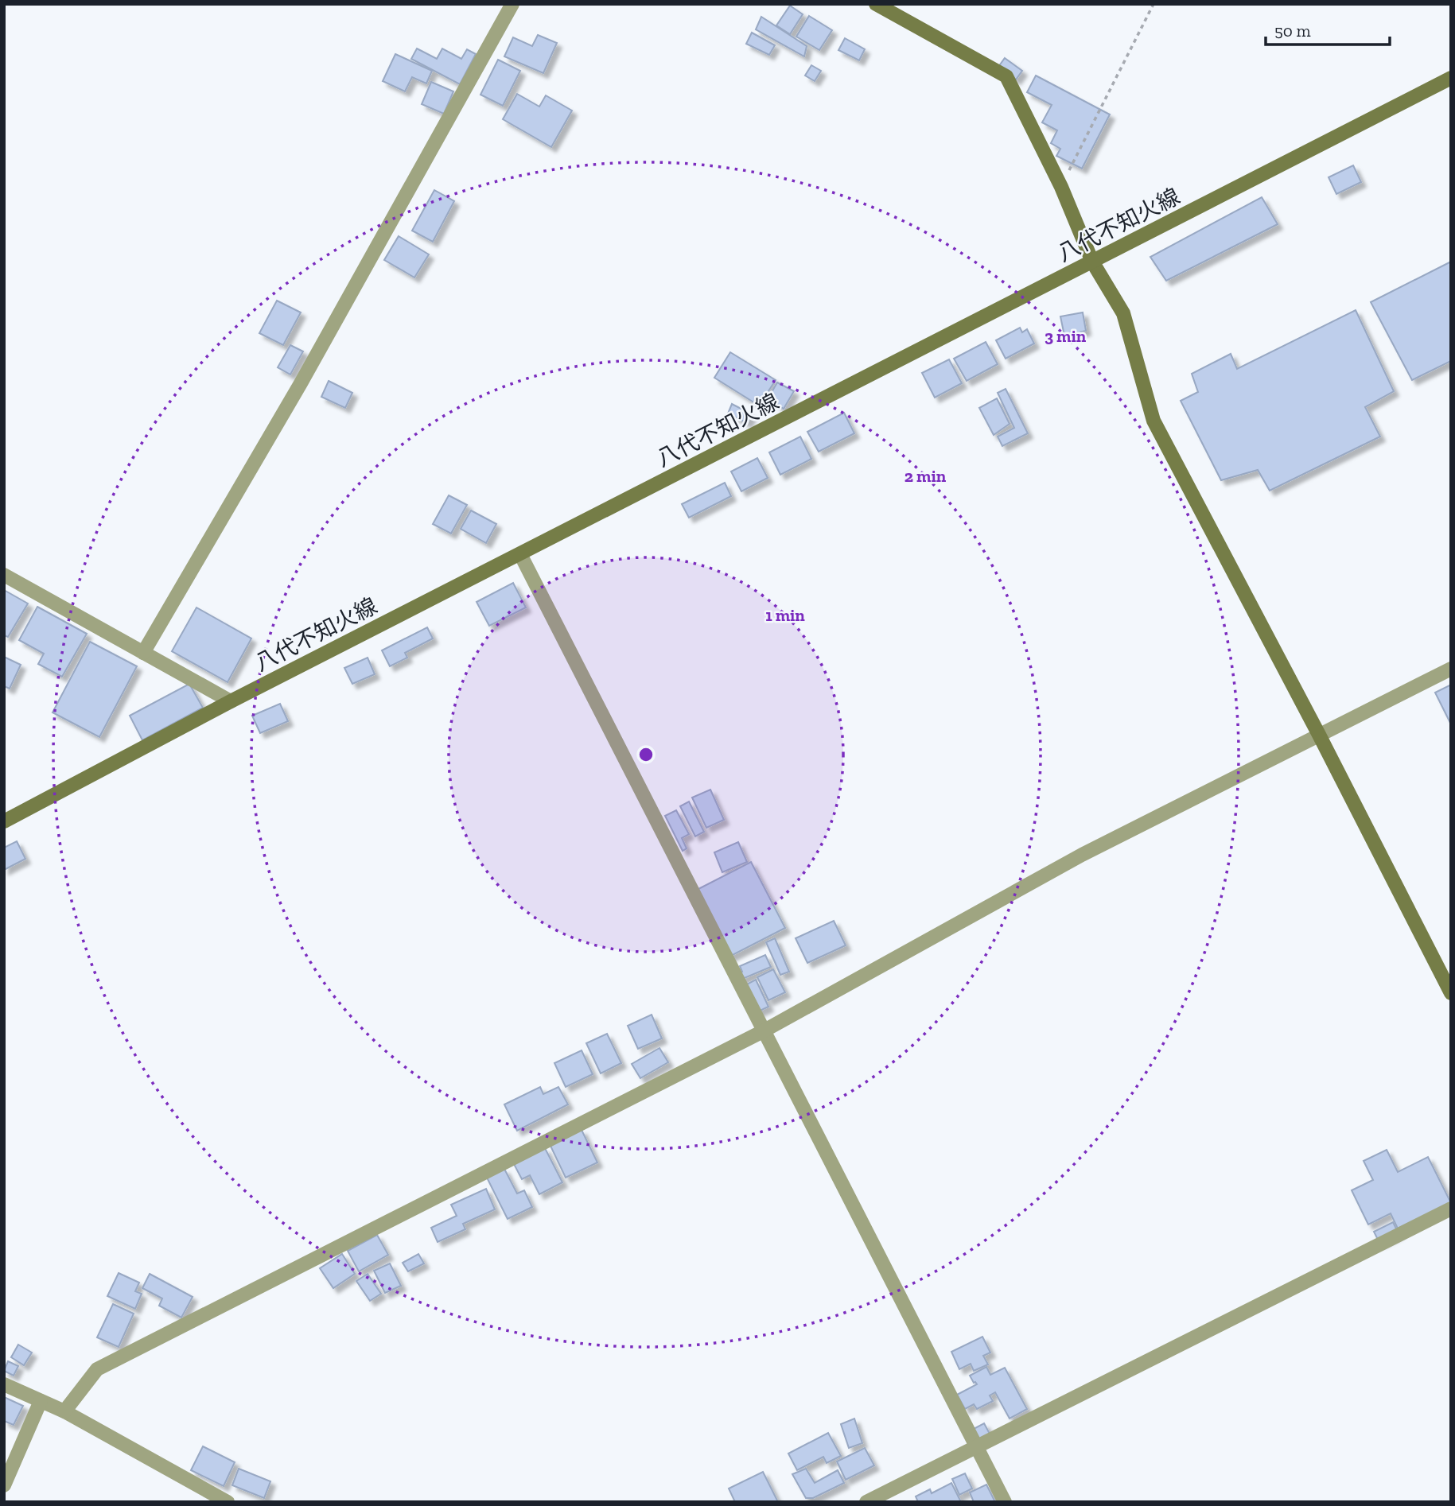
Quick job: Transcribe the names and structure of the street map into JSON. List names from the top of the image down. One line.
{"streets":{"main road":["八代不知火線"]},"scale_bar":"50 m","rings":["3 min","2 min","1 min"]}
